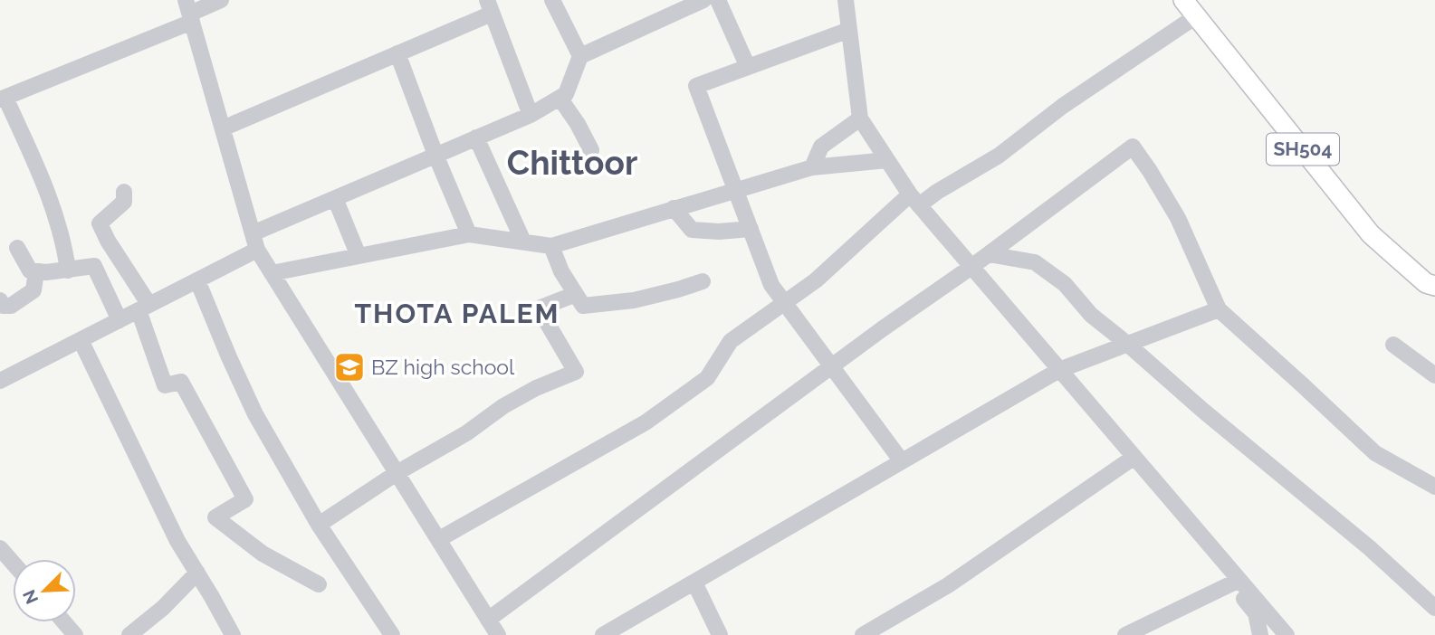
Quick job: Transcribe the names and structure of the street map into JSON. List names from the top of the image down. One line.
{"streets":{"main road":["SH504"]},"districts":["Chittoor","THOTA PALEM"],"places":{"school or university":["BZ high school"]},"north":"bottom left"}
